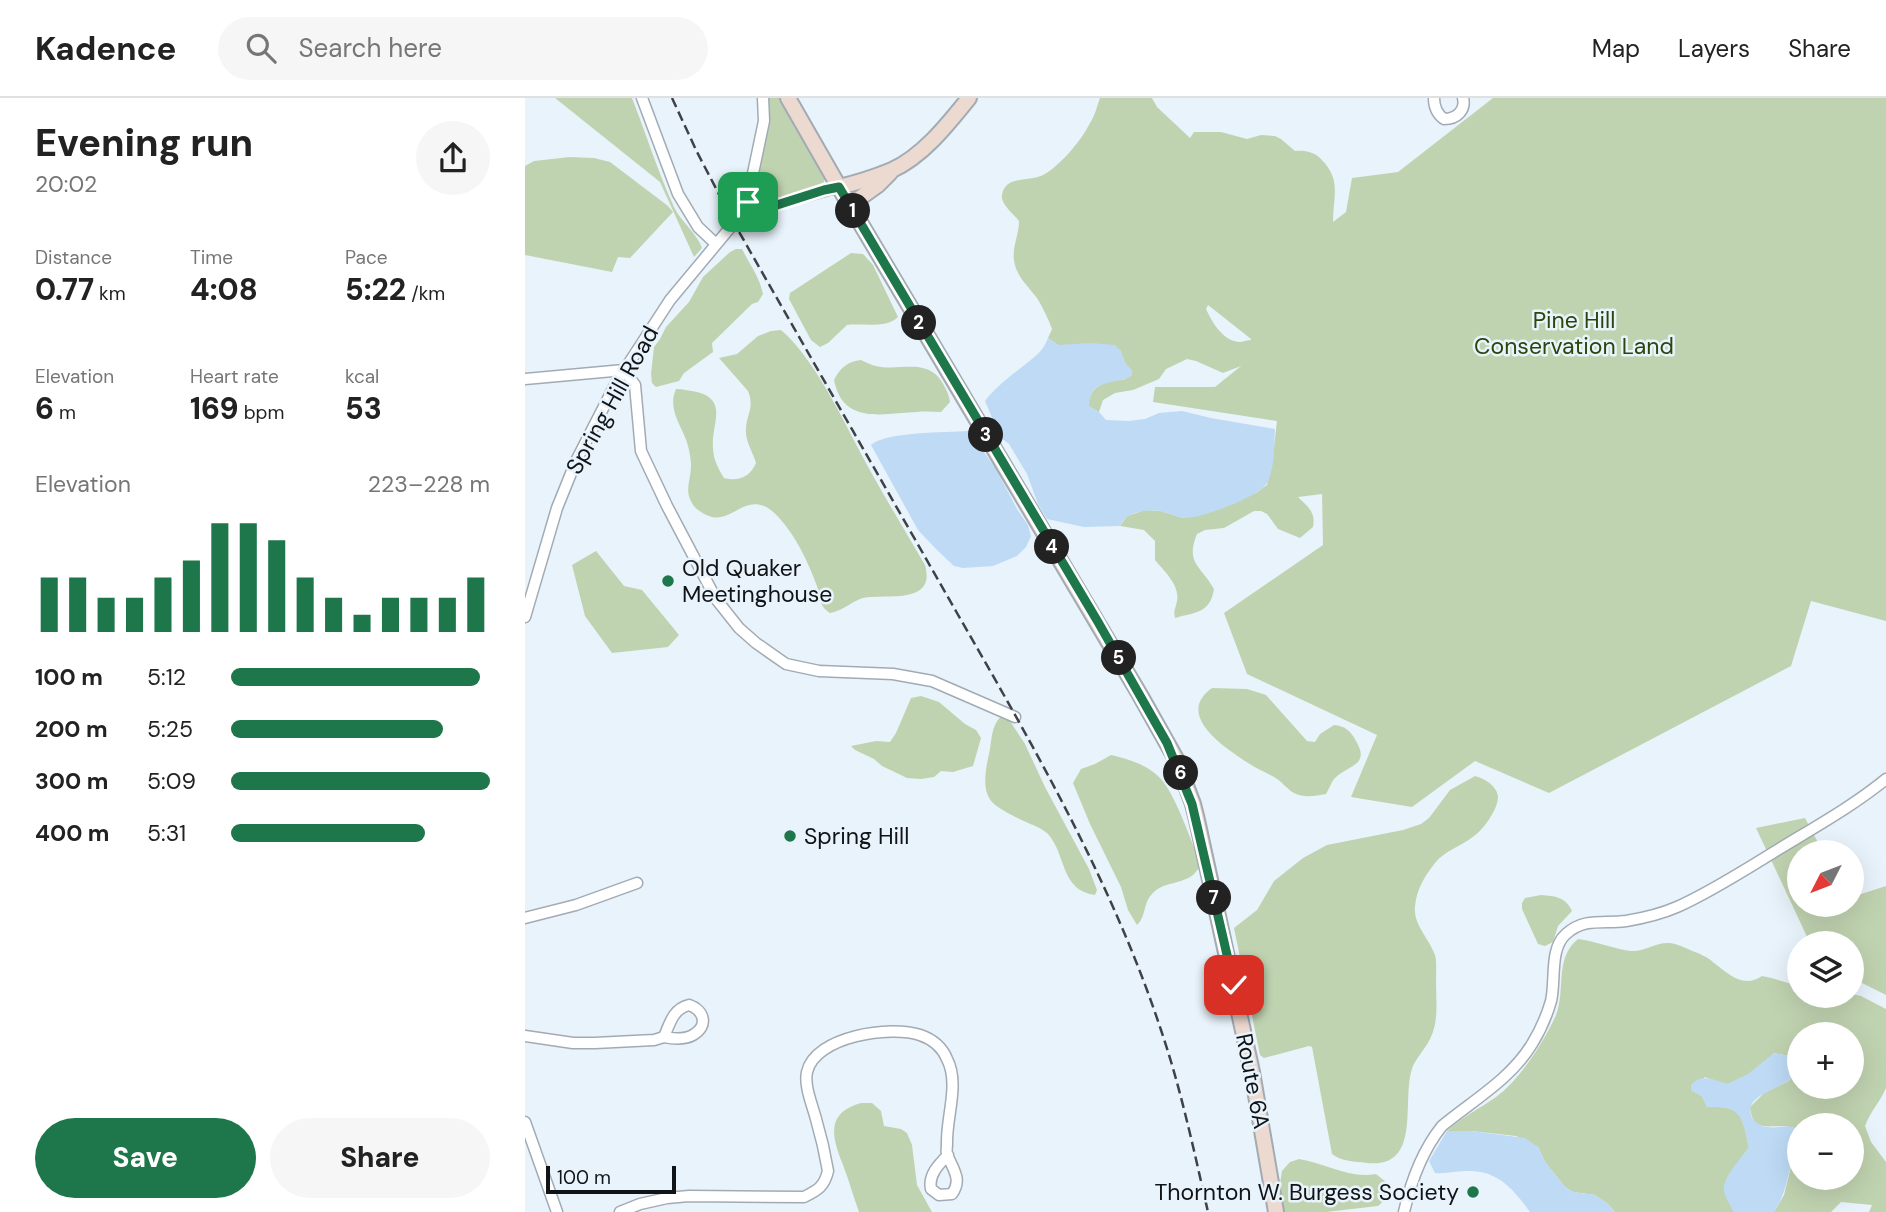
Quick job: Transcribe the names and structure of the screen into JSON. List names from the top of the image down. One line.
{"streets":{"main road":["Route 6A"],"street":["Spring Hill Road"]},"crossings":[["Spring Hill Road","Route 6A"]],"parks":["Pine Hill Conservation Land"],"places":["Old Quaker Meetinghouse","Spring Hill","Thornton W. Burgess Society"],"scale_bar":"100 m","north":"bottom left","page":{"header":"Kadence","search":"Search here","nav":["Map","Layers","Share"],"heading":["Evening run","20:02"],"pins":["1","2","3","4","5","6","7"],"stats":[["Distance","0.77 km"],["Time","4:08"],["Pace","5:22 /km"],["Elevation","6 m"],["Heart rate","169 bpm"],["kcal","53"]],"chart":["Elevation","223–228 m"],"list":[{"name":"100 m","note":"5:12"},{"name":"200 m","note":"5:25"},{"name":"300 m","note":"5:09"},{"name":"400 m","note":"5:31"}],"map_buttons":["+","−"],"buttons":["Save","Share"],"scale":"100 m"}}
